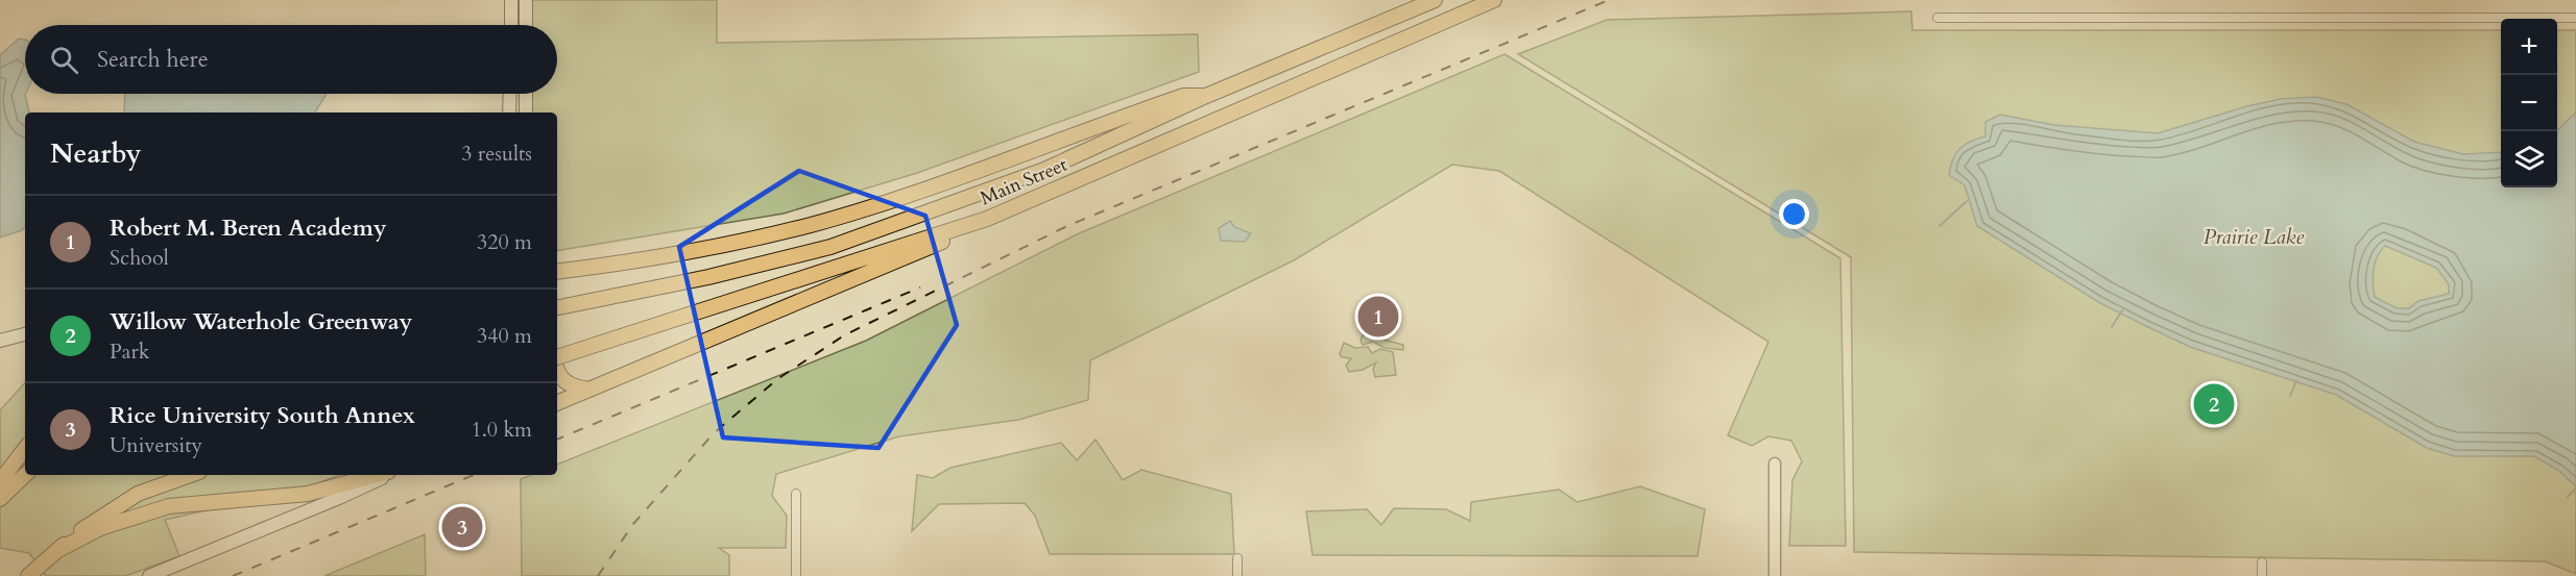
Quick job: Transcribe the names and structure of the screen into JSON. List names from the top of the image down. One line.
{"streets":{"highway":["Main Street"]},"water":["Prairie Lake"],"page":{"map_buttons":["+","−"],"search":"Search here","heading":["Nearby","3 results"],"list":[{"mark":"1","name":"Robert M. Beren Academy","note":"School","value":"320 m"},{"mark":"2","name":"Willow Waterhole Greenway","note":"Park","value":"340 m"},{"mark":"3","name":"Rice University South Annex","note":"University","value":"1.0 km"}],"pins":["1","2","3"]}}
